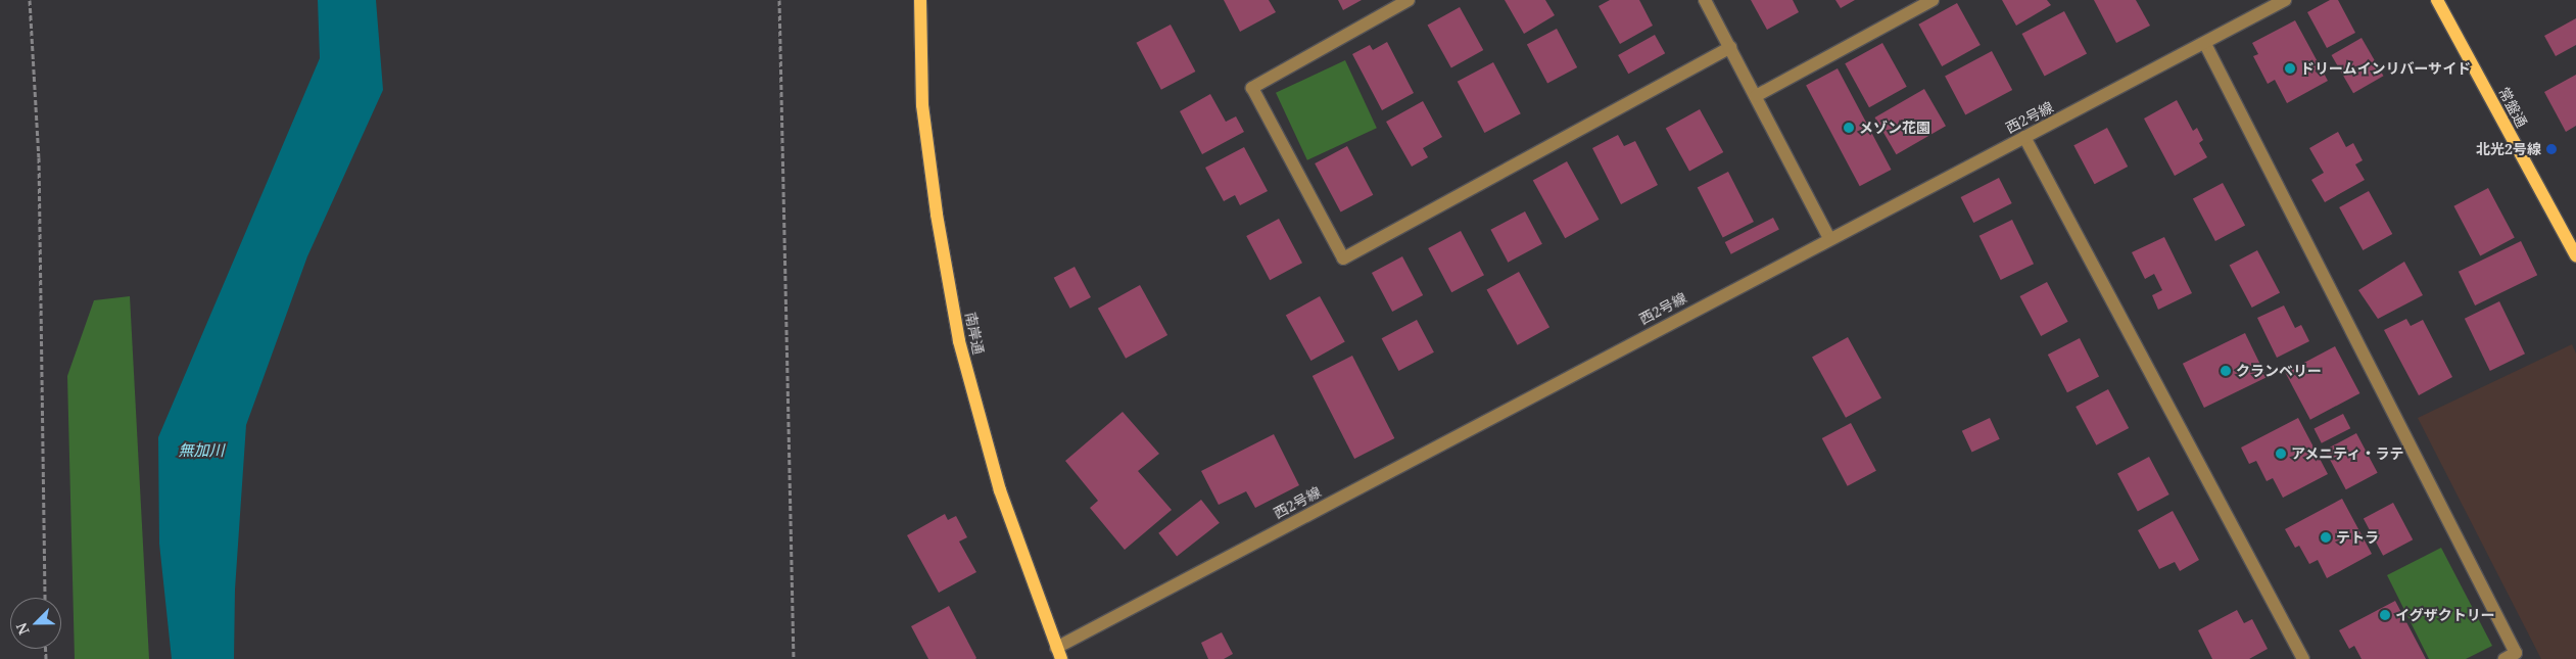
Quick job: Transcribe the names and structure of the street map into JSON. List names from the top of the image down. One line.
{"streets":{"main road":["常盤通","南岸通"],"street":["西2号線"]},"crossings":[["西2号線","南岸通"]],"water":["無加川"],"places":["ドリームインリバーサイド","メゾン花園","北光2号線","クランベリー","アメニティ・ラテ","テトラ","イグザクトリー"],"north":"bottom left"}
